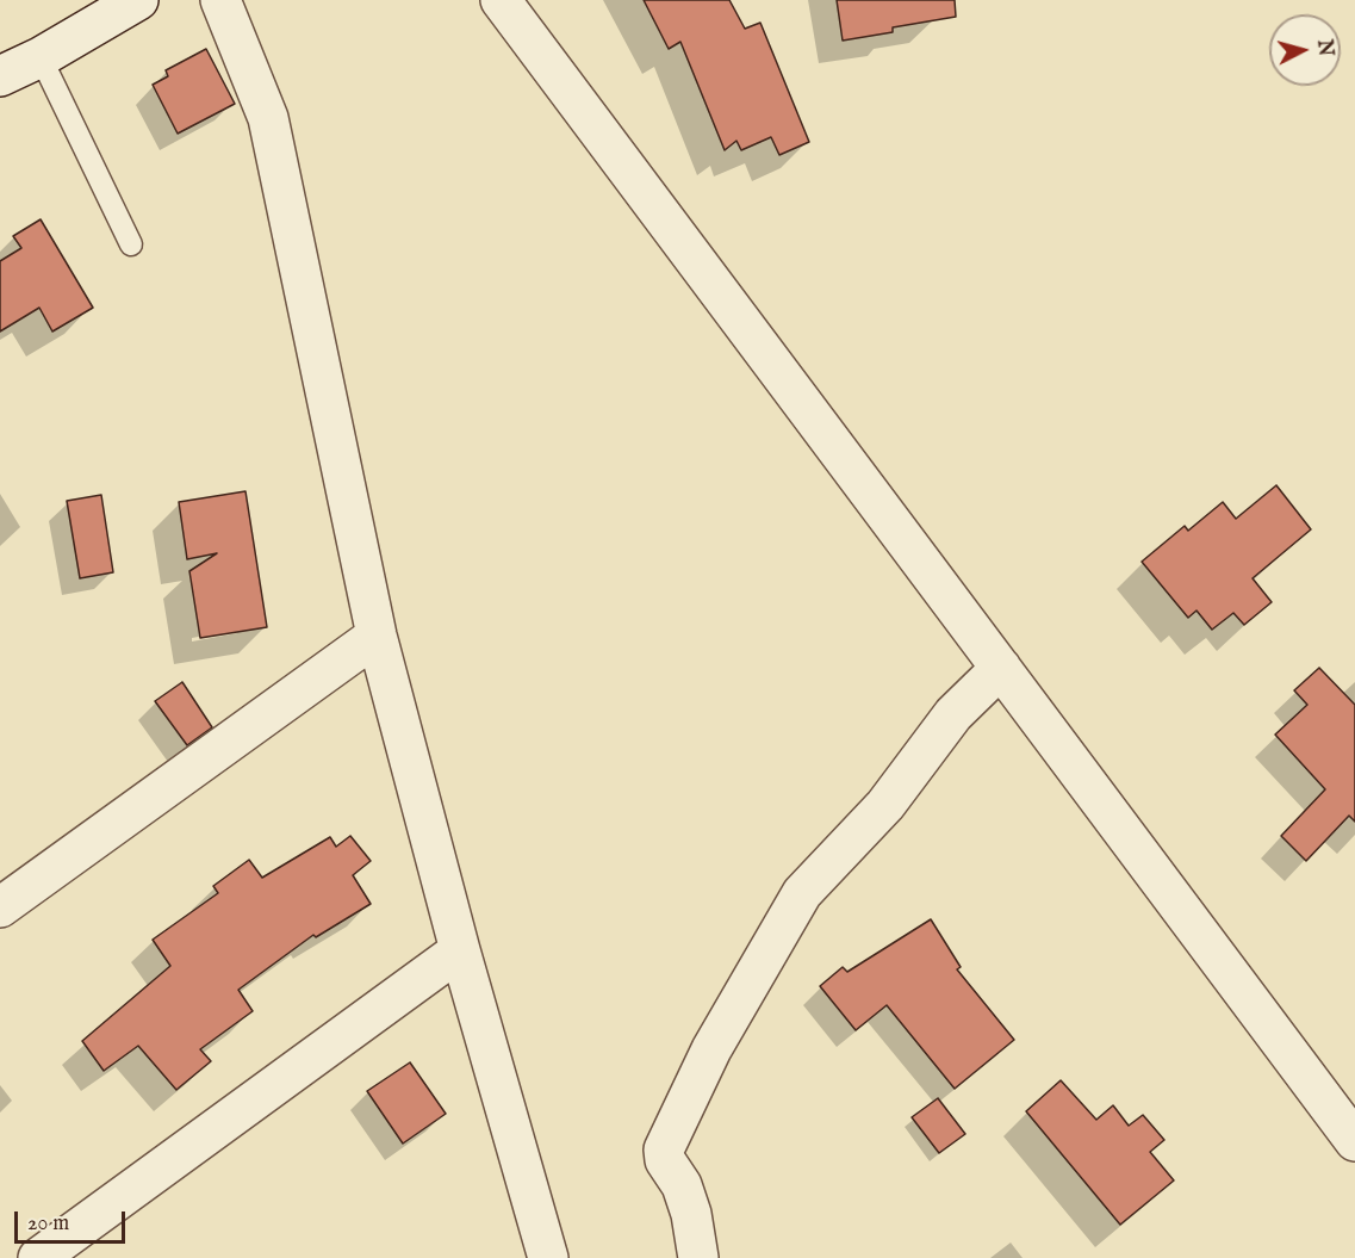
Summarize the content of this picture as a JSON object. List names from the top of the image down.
{
  "scale_bar": "20 m",
  "north": "right"
}
